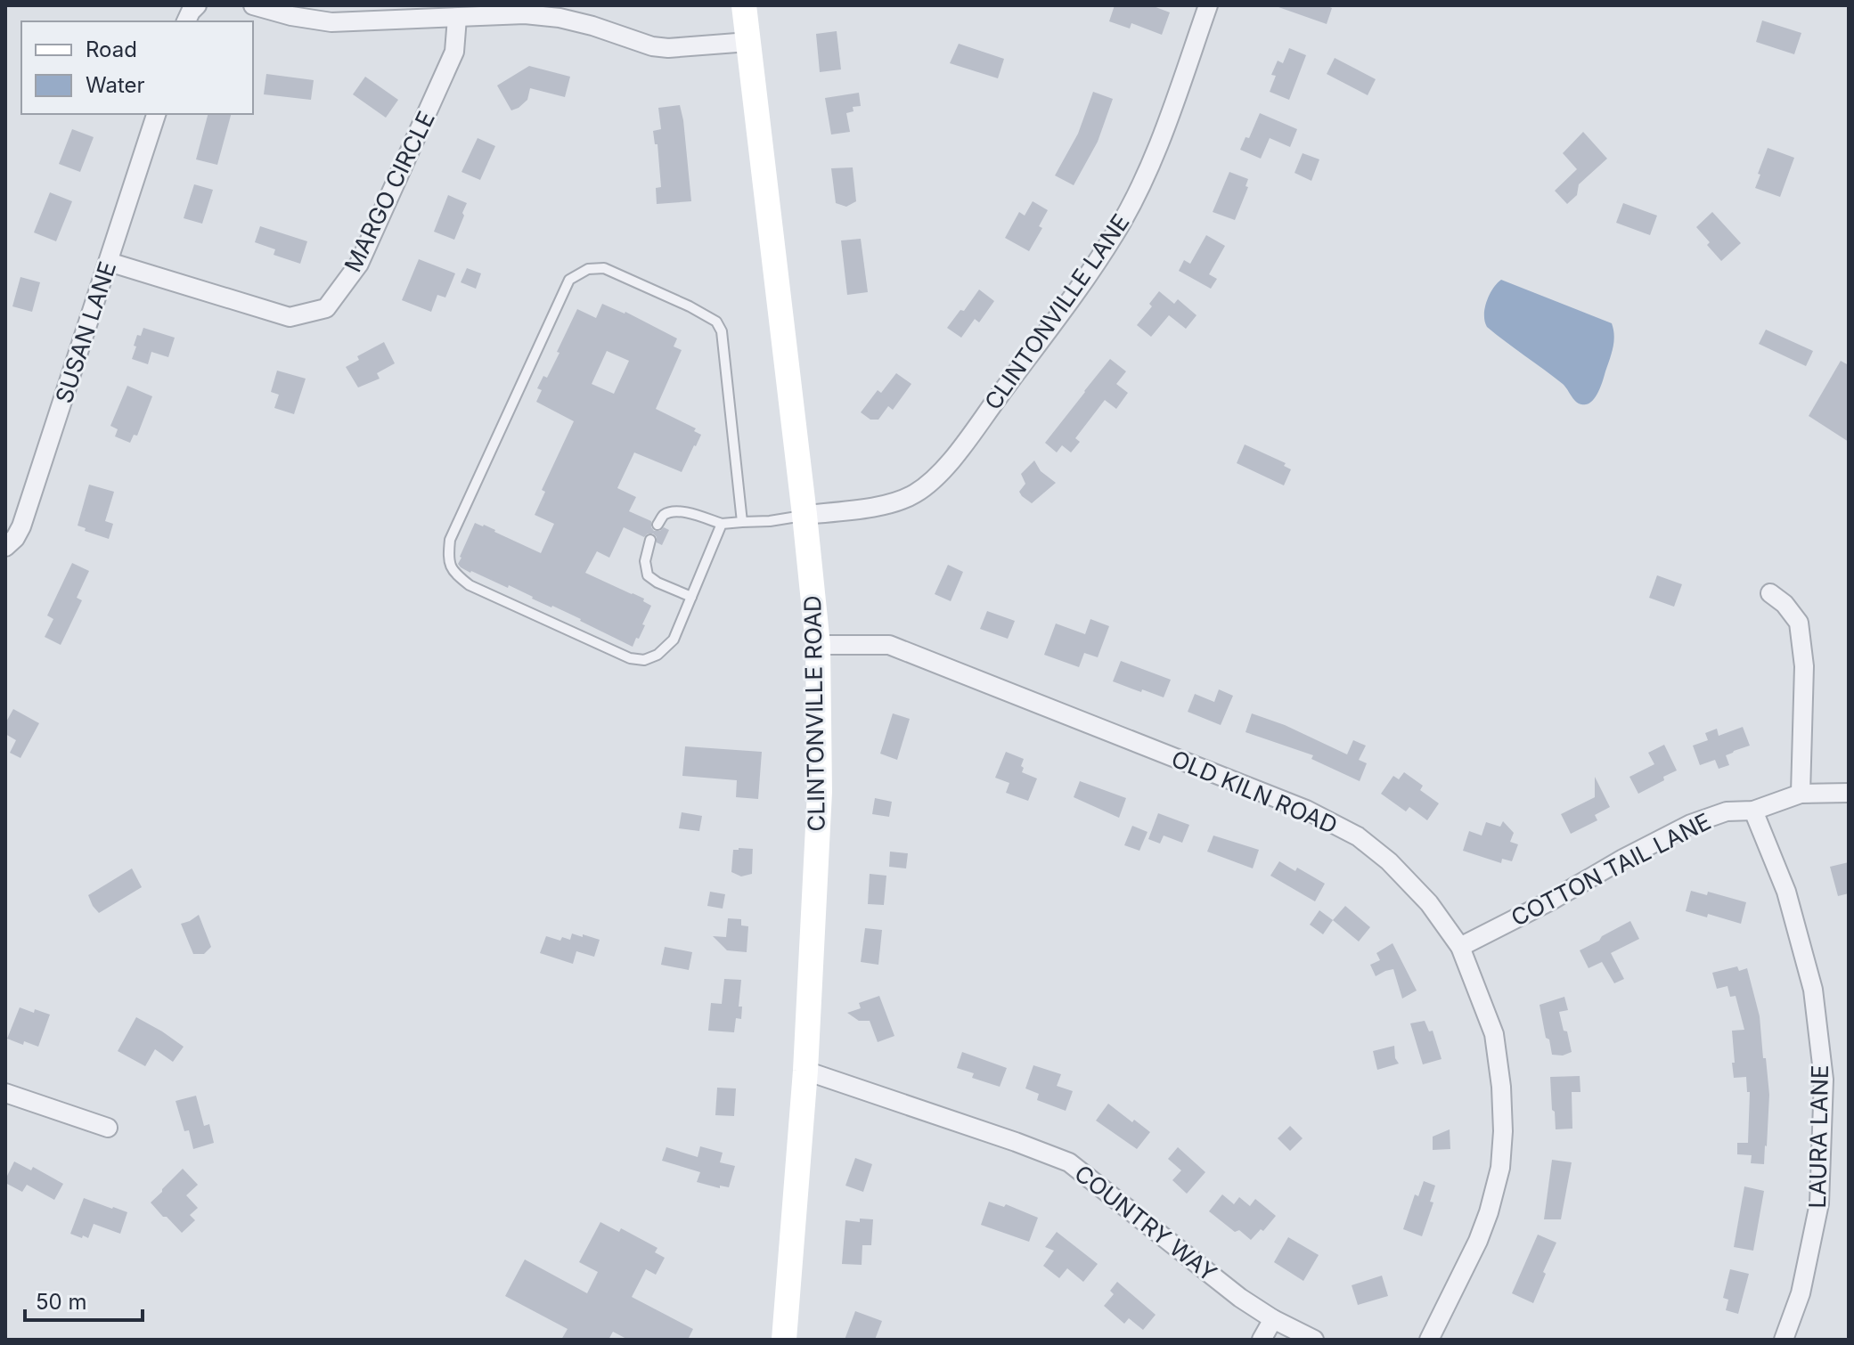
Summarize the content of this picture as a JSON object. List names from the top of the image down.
{
  "streets": {
    "main road": ["CLINTONVILLE ROAD"],
    "street": [
      "MARGO CIRCLE",
      "CLINTONVILLE LANE",
      "SUSAN LANE",
      "OLD KILN ROAD",
      "COTTON TAIL LANE",
      "LAURA LANE",
      "COUNTRY WAY"
    ]
  },
  "crossings": [
    ["MARGO CIRCLE", "SUSAN LANE"],
    ["CLINTONVILLE LANE", "CLINTONVILLE ROAD"],
    ["CLINTONVILLE ROAD", "OLD KILN ROAD"],
    ["CLINTONVILLE ROAD", "COUNTRY WAY"],
    ["OLD KILN ROAD", "COTTON TAIL LANE"],
    ["COTTON TAIL LANE", "LAURA LANE"]
  ],
  "legend": ["Road", "Water"],
  "scale_bar": "50 m"
}
